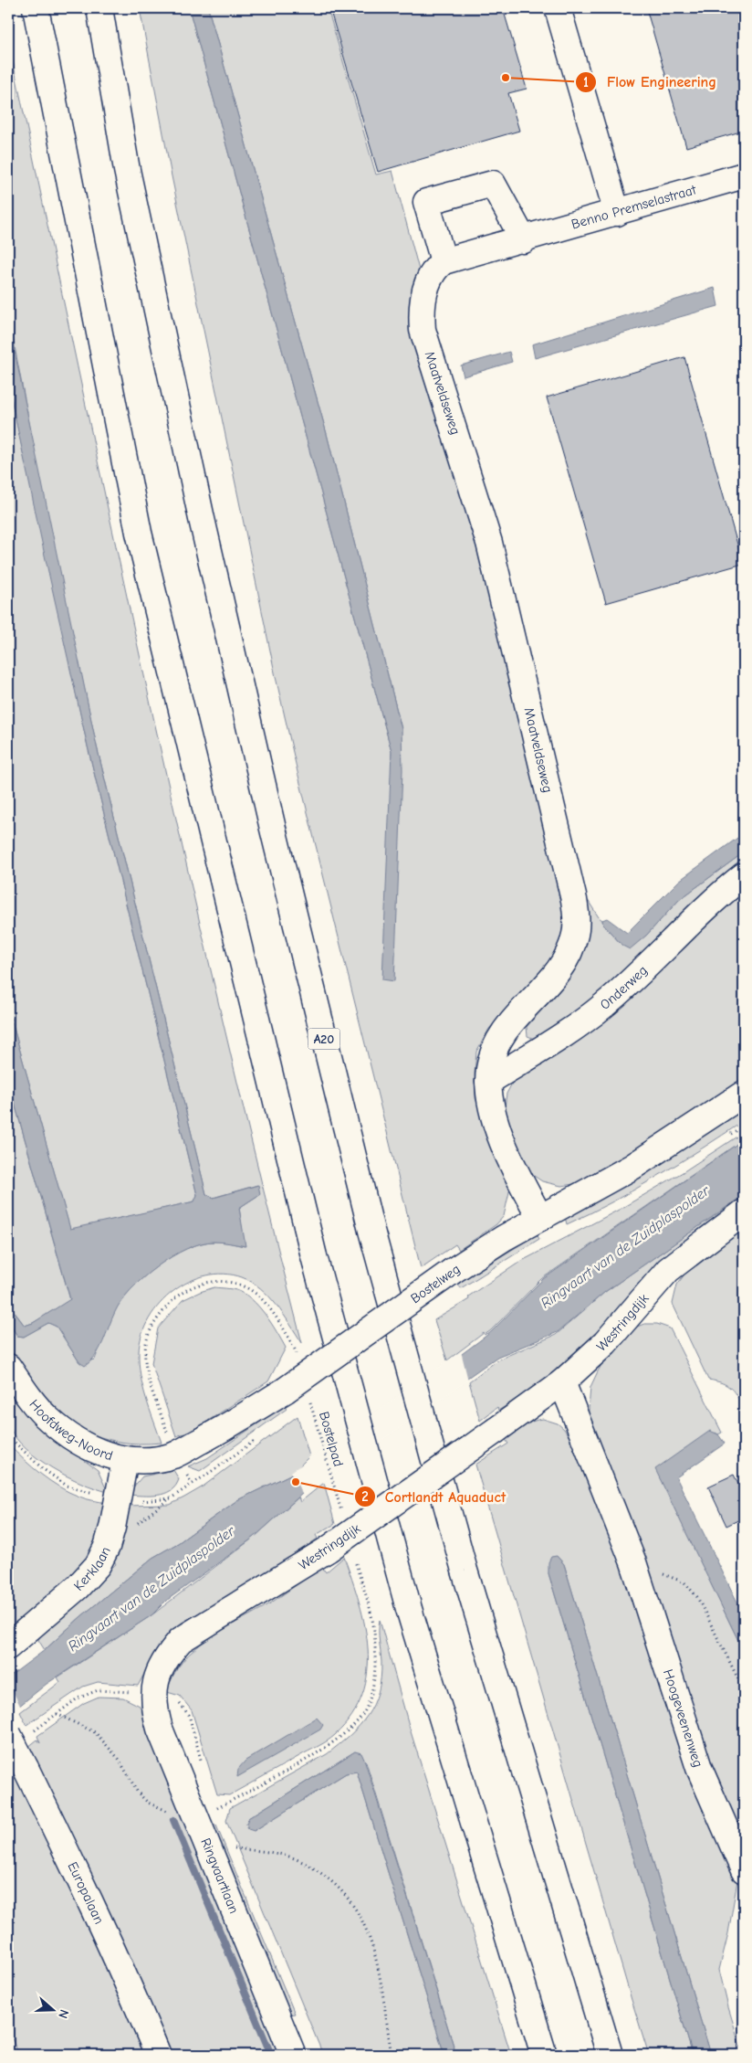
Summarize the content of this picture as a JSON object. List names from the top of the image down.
{
  "streets": {
    "main road": [
      "Benno Premselastraat",
      "Maatveldseweg",
      "Onderweg",
      "A20",
      "Bostelweg",
      "Westringdijk",
      "Hoofdweg-Noord",
      "Kerklaan",
      "Hoogeveenenweg",
      "Ringvaartlaan",
      "Europalaan"
    ],
    "path": ["Bostelpad"]
  },
  "crossings": [
    ["Benno Premselastraat", "Maatveldseweg"],
    ["Maatveldseweg", "Onderweg"],
    ["Maatveldseweg", "Bostelweg"],
    ["Bostelweg", "Hoofdweg-Noord"],
    ["Bostelweg", "Bostelpad"],
    ["Bostelweg", "Kerklaan"],
    ["Westringdijk", "Hoogeveenenweg"],
    ["Westringdijk", "Ringvaartlaan"],
    ["Hoofdweg-Noord", "Kerklaan"]
  ],
  "water": ["Ringvaart van de Zuidplaspolder"],
  "places": ["Flow Engineering", "Cortlandt Aquaduct"],
  "north": "right"
}
